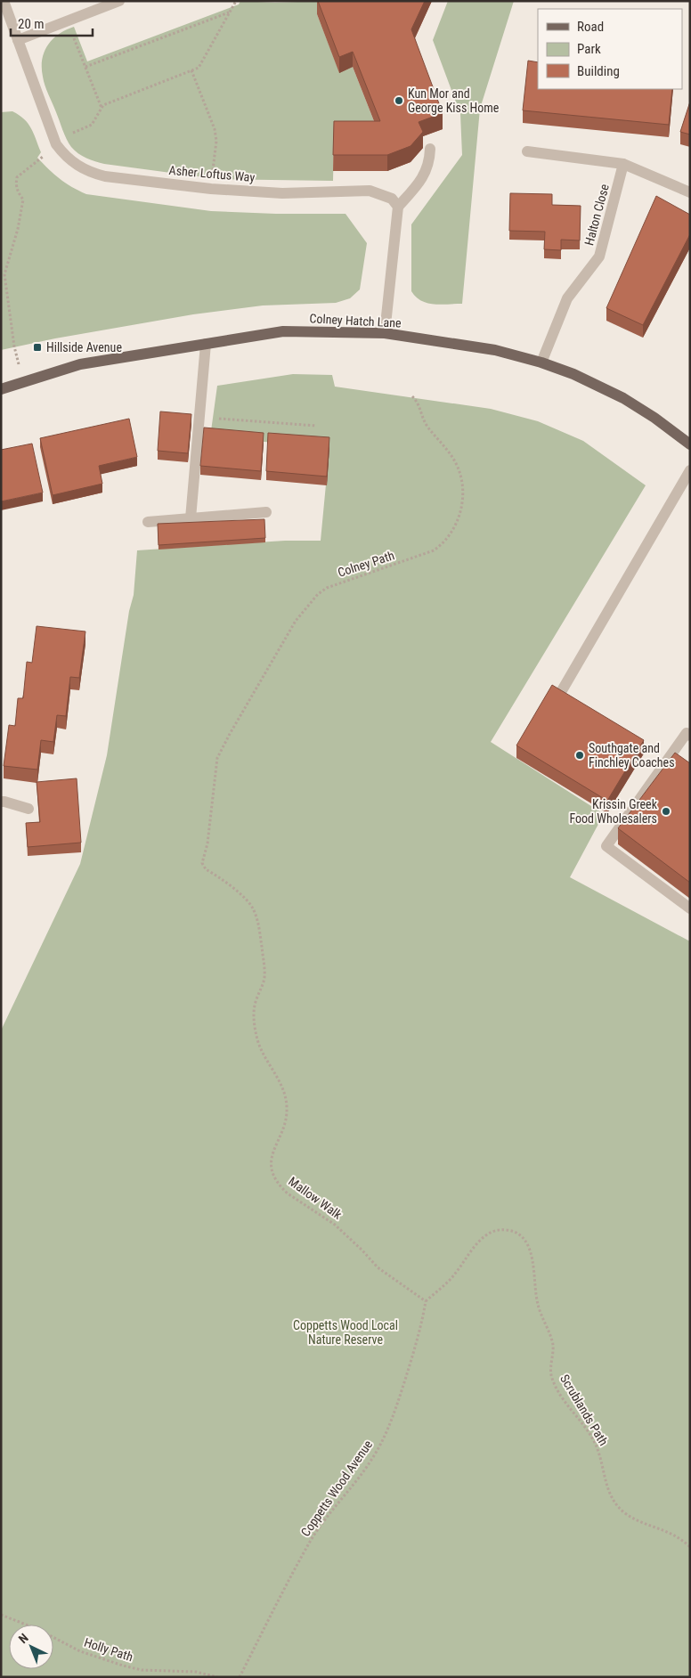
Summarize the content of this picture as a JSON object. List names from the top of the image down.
{
  "streets": {
    "main road": ["Colney Hatch Lane"],
    "street": ["Asher Loftus Way", "Halton Close"],
    "path": [
      "Colney Path",
      "Mallow Walk",
      "Scrublands Path",
      "Coppetts Wood Avenue",
      "Holly Path"
    ]
  },
  "crossings": [
    ["Halton Close", "Colney Hatch Lane"],
    ["Colney Path", "Mallow Walk"],
    ["Mallow Walk", "Scrublands Path"],
    ["Mallow Walk", "Coppetts Wood Avenue"],
    ["Scrublands Path", "Coppetts Wood Avenue"]
  ],
  "parks": ["Coppetts Wood Local Nature Reserve"],
  "places": {
    "other": ["Kun Mor and George Kiss Home", "Southgate and Finchley Coaches", "Krissin Greek Food Wholesalers"],
    "transit": ["Hillside Avenue"]
  },
  "legend": ["Road", "Park", "Building"],
  "scale_bar": "20 m",
  "north": "top left"
}
